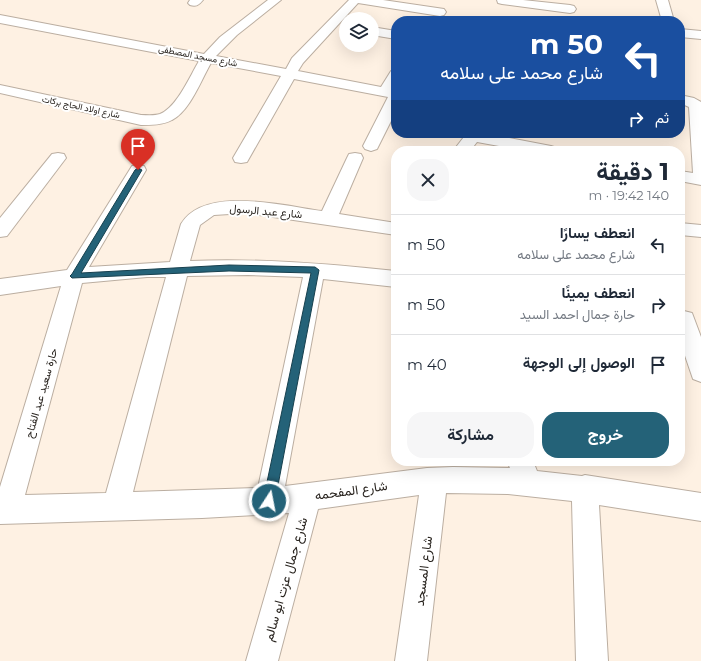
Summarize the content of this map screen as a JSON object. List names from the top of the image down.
{
  "streets": {
    "street": [
      "شارع مسجد المصطفى",
      "شارع اولاد الحاج بركات",
      "شارع عبد الرسول",
      "حارة سعيد عبد الفتاح",
      "شارع المفحمه",
      "شارع المسجد",
      "شارع جمال عزت ابو سالم"
    ]
  },
  "crossings": [
    ["شارع مسجد المصطفى", "شارع اولاد الحاج بركات"],
    ["شارع عبد الرسول", "شارع المفحمه"],
    ["حارة سعيد عبد الفتاح", "شارع المفحمه"],
    ["شارع المفحمه", "شارع المسجد"],
    ["شارع المفحمه", "شارع جمال عزت ابو سالم"]
  ],
  "page": {
    "turn": ["50 m", "شارع محمد على سلامه"],
    "then": "ثم",
    "heading": ["1 دقيقة", "140 m · 19:42"],
    "list": [
      {
        "name": "انعطف يسارًا",
        "note": "شارع محمد على سلامه",
        "value": "50 m"
      },
      {
        "name": "انعطف يمينًا",
        "note": "حارة جمال احمد السيد",
        "value": "50 m"
      },
      {
        "name": "الوصول إلى الوجهة",
        "value": "40 m"
      }
    ],
    "buttons": ["خروج", "مشاركة"]
  }
}
